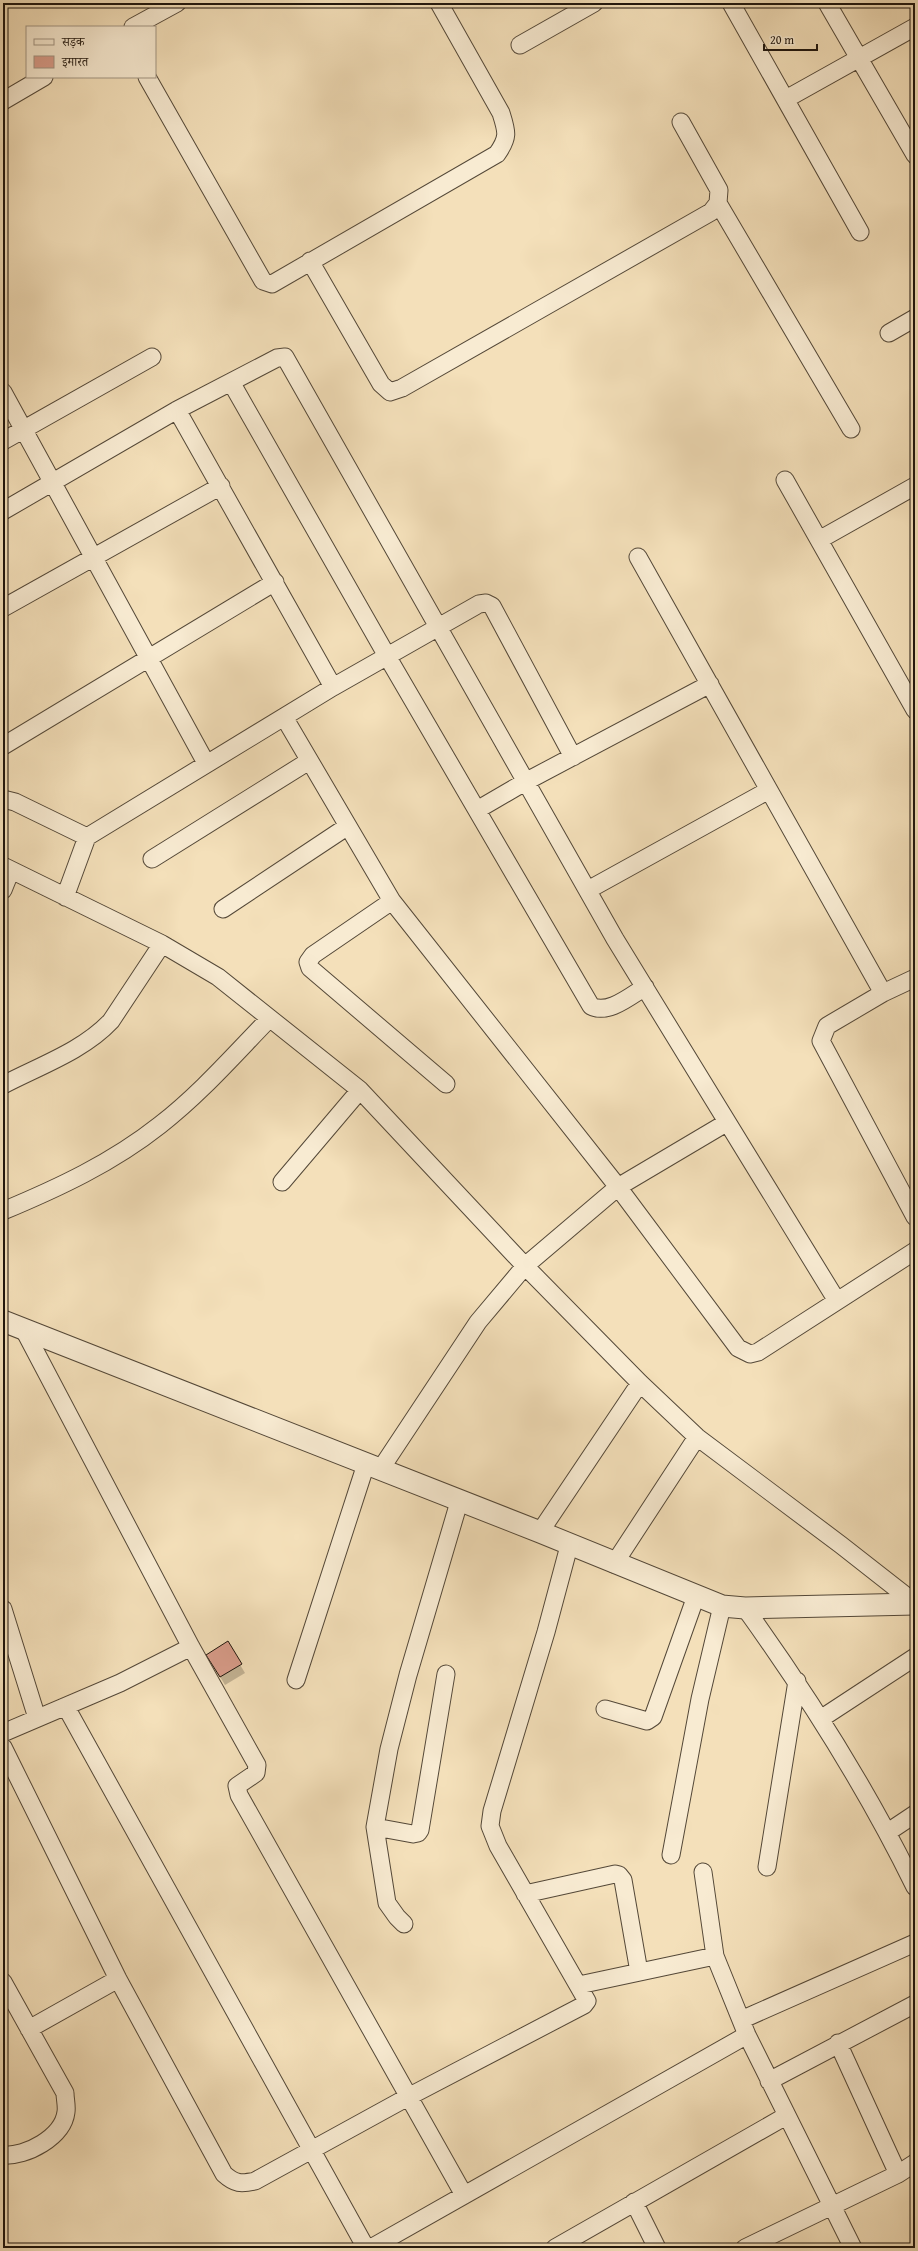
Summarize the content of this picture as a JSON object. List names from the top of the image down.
{
  "legend": ["सड़क", "इमारत"],
  "scale_bar": "20 m"
}
